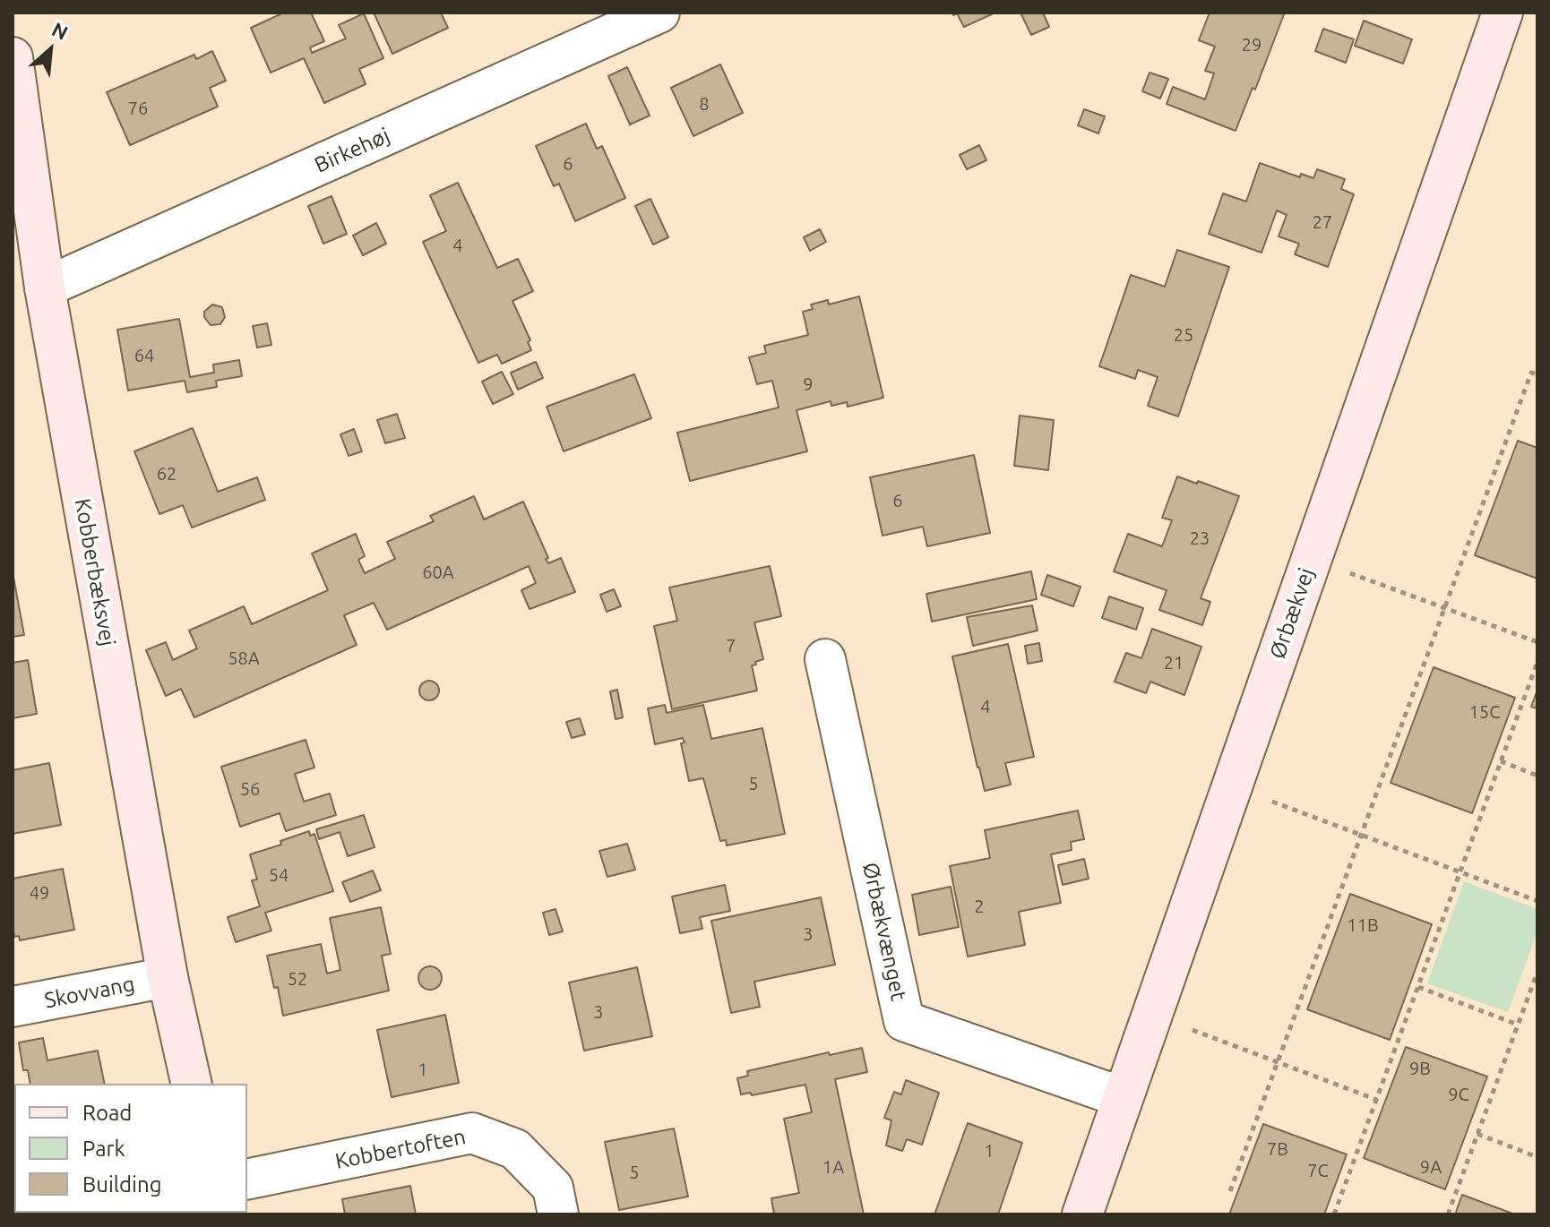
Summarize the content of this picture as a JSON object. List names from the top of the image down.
{
  "streets": {
    "street": [
      "Birkehøj",
      "Kobberbæksvej",
      "Ørbækvej",
      "Ørbækvænget",
      "Skovvang",
      "Kobbertoften"
    ]
  },
  "crossings": [
    ["Birkehøj", "Kobberbæksvej"],
    ["Kobberbæksvej", "Skovvang"],
    ["Ørbækvej", "Ørbækvænget"]
  ],
  "house_numbers": [
    "29",
    "8",
    "76",
    "6",
    "27",
    "4",
    "25",
    "64",
    "9",
    "62",
    "6",
    "23",
    "60A",
    "7",
    "58A",
    "21",
    "4",
    "15C",
    "5",
    "56",
    "54",
    "49",
    "2",
    "11B",
    "3",
    "52",
    "3",
    "9B",
    "1",
    "9C",
    "7B",
    "1",
    "1A",
    "9A",
    "7C",
    "5"
  ],
  "legend": ["Road", "Park", "Building"],
  "north": "top right"
}
